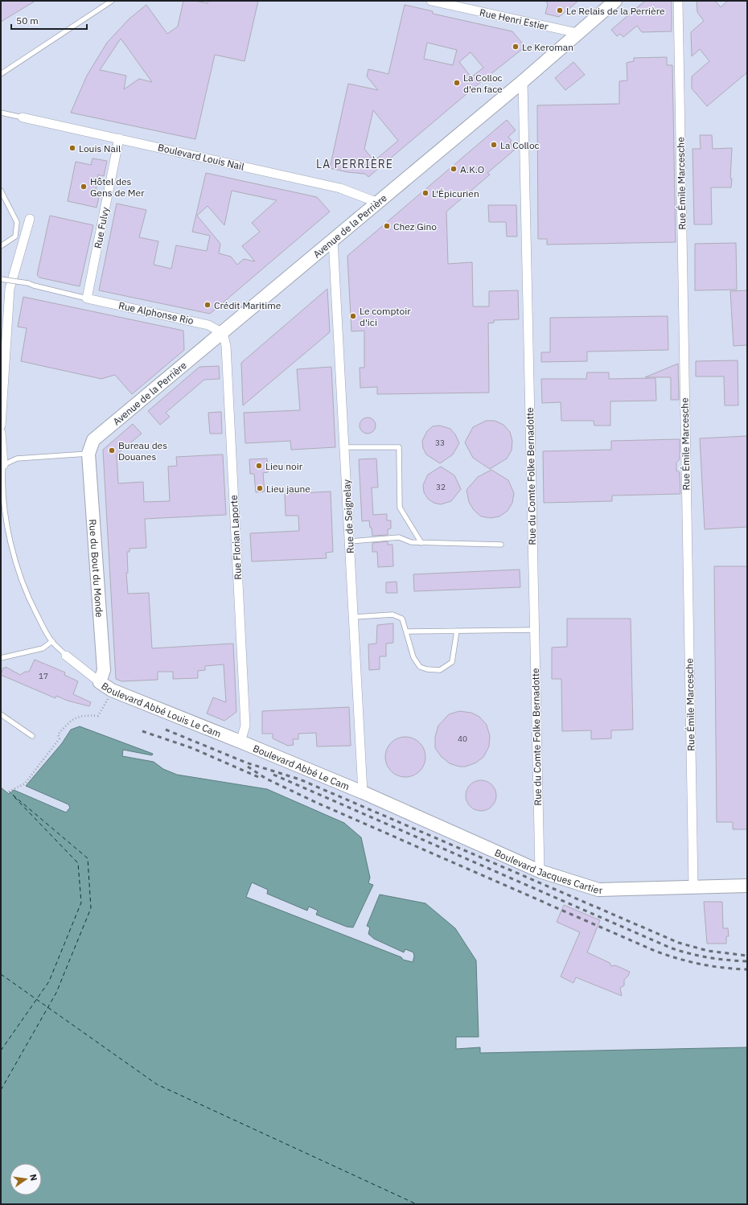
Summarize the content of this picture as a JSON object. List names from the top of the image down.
{
  "streets": {
    "street": [
      "Rue Henri Estier",
      "Boulevard Louis Nail",
      "Rue Émile Marcesche",
      "Avenue de la Perrière",
      "Rue Fulvy",
      "Rue Alphonse Rio",
      "Rue du Comte Folke Bernadotte",
      "Rue de Seignelay",
      "Rue Florian Laporte",
      "Rue du Bout du Monde",
      "Boulevard Abbé Louis Le Cam",
      "Boulevard Abbé Le Cam",
      "Boulevard Jacques Cartier"
    ]
  },
  "crossings": [
    ["Rue Henri Estier", "Avenue de la Perrière"],
    ["Boulevard Louis Nail", "Avenue de la Perrière"],
    ["Boulevard Louis Nail", "Rue Fulvy"],
    ["Rue Émile Marcesche", "Boulevard Jacques Cartier"],
    ["Avenue de la Perrière", "Rue Alphonse Rio"],
    ["Avenue de la Perrière", "Rue du Comte Folke Bernadotte"],
    ["Avenue de la Perrière", "Rue de Seignelay"],
    ["Avenue de la Perrière", "Rue Florian Laporte"],
    ["Avenue de la Perrière", "Rue du Bout du Monde"],
    ["Rue Fulvy", "Rue Alphonse Rio"],
    ["Rue Alphonse Rio", "Rue Florian Laporte"],
    ["Rue du Comte Folke Bernadotte", "Boulevard Jacques Cartier"],
    ["Rue de Seignelay", "Boulevard Abbé Le Cam"],
    ["Rue de Seignelay", "Boulevard Jacques Cartier"],
    ["Rue Florian Laporte", "Boulevard Abbé Louis Le Cam"],
    ["Rue Florian Laporte", "Boulevard Abbé Le Cam"],
    ["Rue du Bout du Monde", "Boulevard Abbé Louis Le Cam"],
    ["Boulevard Abbé Louis Le Cam", "Boulevard Abbé Le Cam"],
    ["Boulevard Abbé Le Cam", "Boulevard Jacques Cartier"]
  ],
  "districts": ["LA PERRIÈRE"],
  "places": [
    "Le Relais de la Perrière",
    "Le Keroman",
    "La Colloc d'en face",
    "La Colloc",
    "Louis Nail",
    "A.K.O",
    "Hôtel des Gens de Mer",
    "L'Épicurien",
    "Chez Gino",
    "Crédit Maritime",
    "Le comptoir d'ici",
    "Bureau des Douanes",
    "Lieu noir",
    "Lieu jaune"
  ],
  "house_numbers": [
    "33",
    "32",
    "17",
    "40"
  ],
  "scale_bar": "50 m",
  "north": "right"
}
